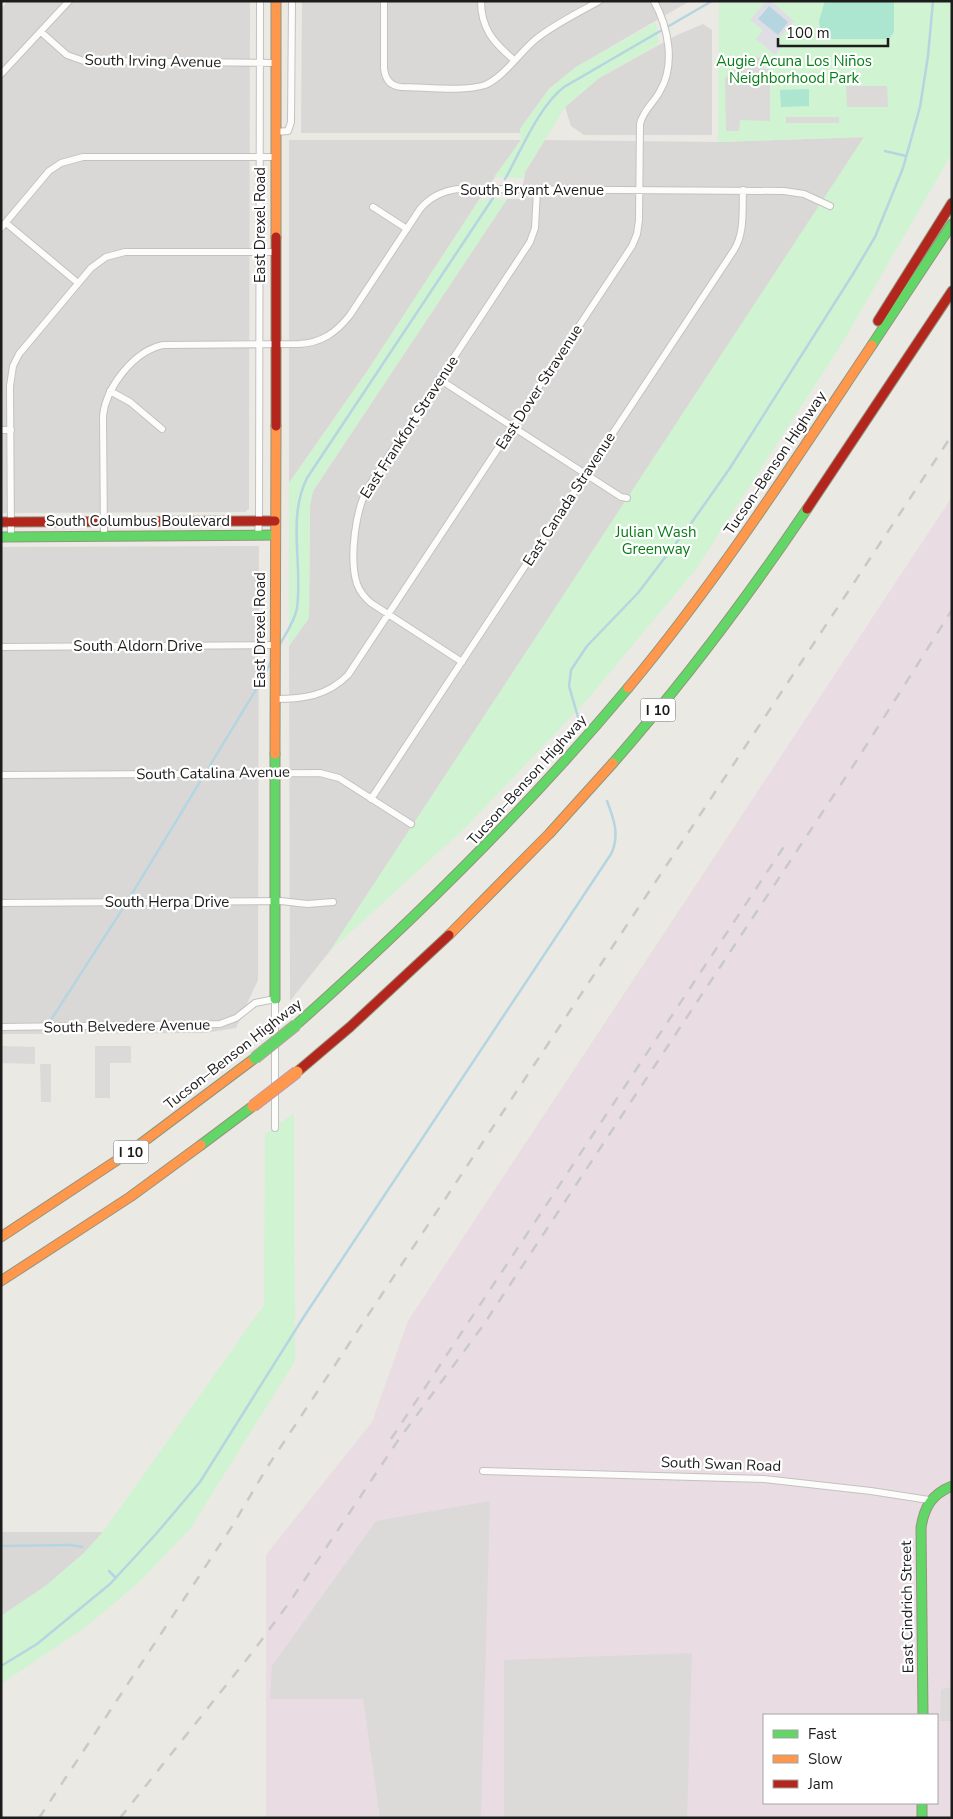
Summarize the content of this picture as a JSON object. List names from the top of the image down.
{
  "streets": {
    "main road": [
      "East Drexel Road",
      "Tucson–Benson Highway",
      "South Columbus Boulevard",
      "I 10",
      "East Cindrich Street"
    ],
    "street": [
      "South Irving Avenue",
      "South Bryant Avenue",
      "East Dover Stravenue",
      "East Frankfort Stravenue",
      "East Canada Stravenue",
      "South Aldorn Drive",
      "South Catalina Avenue",
      "South Herpa Drive",
      "South Belvedere Avenue",
      "South Swan Road"
    ]
  },
  "crossings": [
    ["South Irving Avenue", "East Drexel Road"],
    ["South Bryant Avenue", "East Drexel Road"],
    ["South Bryant Avenue", "East Dover Stravenue"],
    ["South Bryant Avenue", "East Frankfort Stravenue"],
    ["South Bryant Avenue", "East Canada Stravenue"],
    ["East Drexel Road", "East Dover Stravenue"],
    ["East Drexel Road", "South Columbus Boulevard"],
    ["East Drexel Road", "South Aldorn Drive"],
    ["East Drexel Road", "South Catalina Avenue"],
    ["East Drexel Road", "South Herpa Drive"],
    ["East Drexel Road", "South Belvedere Avenue"],
    ["East Dover Stravenue", "East Frankfort Stravenue"],
    ["East Frankfort Stravenue", "East Canada Stravenue"],
    ["East Canada Stravenue", "South Catalina Avenue"],
    ["South Swan Road", "East Cindrich Street"]
  ],
  "parks": ["Augie Acuna Los Niños Neighborhood Park", "Julian Wash Greenway"],
  "legend": ["Fast", "Slow", "Jam"],
  "scale_bar": "100 m"
}
